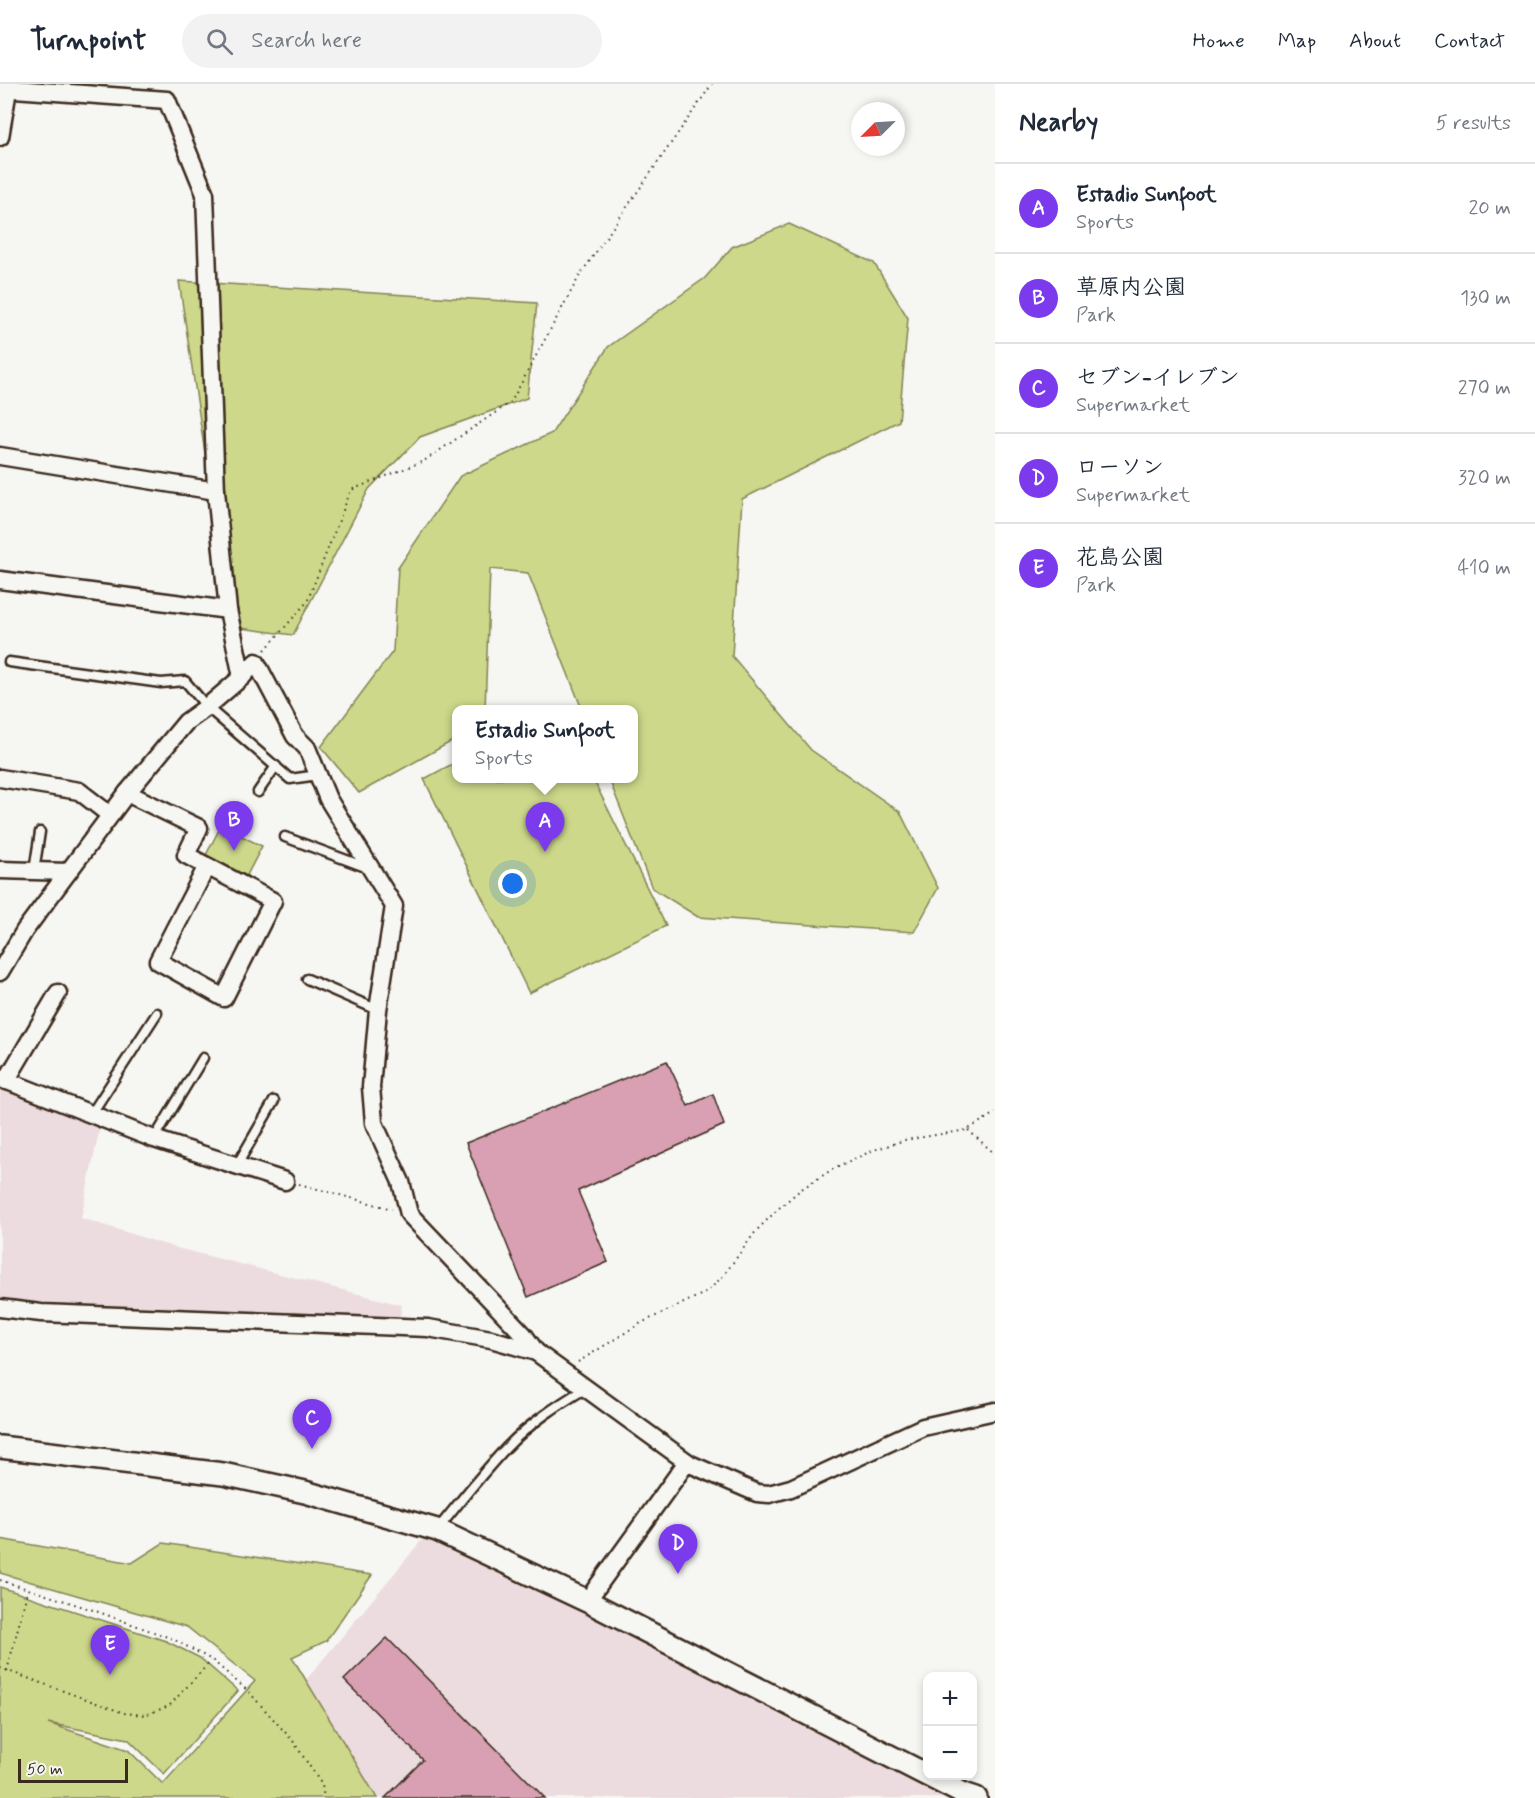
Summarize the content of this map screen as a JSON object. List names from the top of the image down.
{
  "scale_bar": "50 m",
  "north": "bottom left",
  "page": {
    "header": "Turnpoint",
    "search": "Search here",
    "nav": [
      "Home",
      "Map",
      "About",
      "Contact"
    ],
    "heading": ["Nearby", "5 results"],
    "list": [
      {
        "mark": "A",
        "name": "Estadio Sunfoot",
        "note": "Sports",
        "value": "20 m"
      },
      {
        "mark": "B",
        "name": "草原内公園",
        "note": "Park",
        "value": "130 m"
      },
      {
        "mark": "C",
        "name": "セブン-イレブン",
        "note": "Supermarket",
        "value": "270 m"
      },
      {
        "mark": "D",
        "name": "ローソン",
        "note": "Supermarket",
        "value": "320 m"
      },
      {
        "mark": "E",
        "name": "花島公園",
        "note": "Park",
        "value": "410 m"
      }
    ],
    "popup": ["Estadio Sunfoot", "Sports"],
    "pins": [
      "B",
      "A",
      "C",
      "D",
      "E"
    ],
    "map_buttons": ["+", "−"],
    "scale": "50 m"
  }
}
